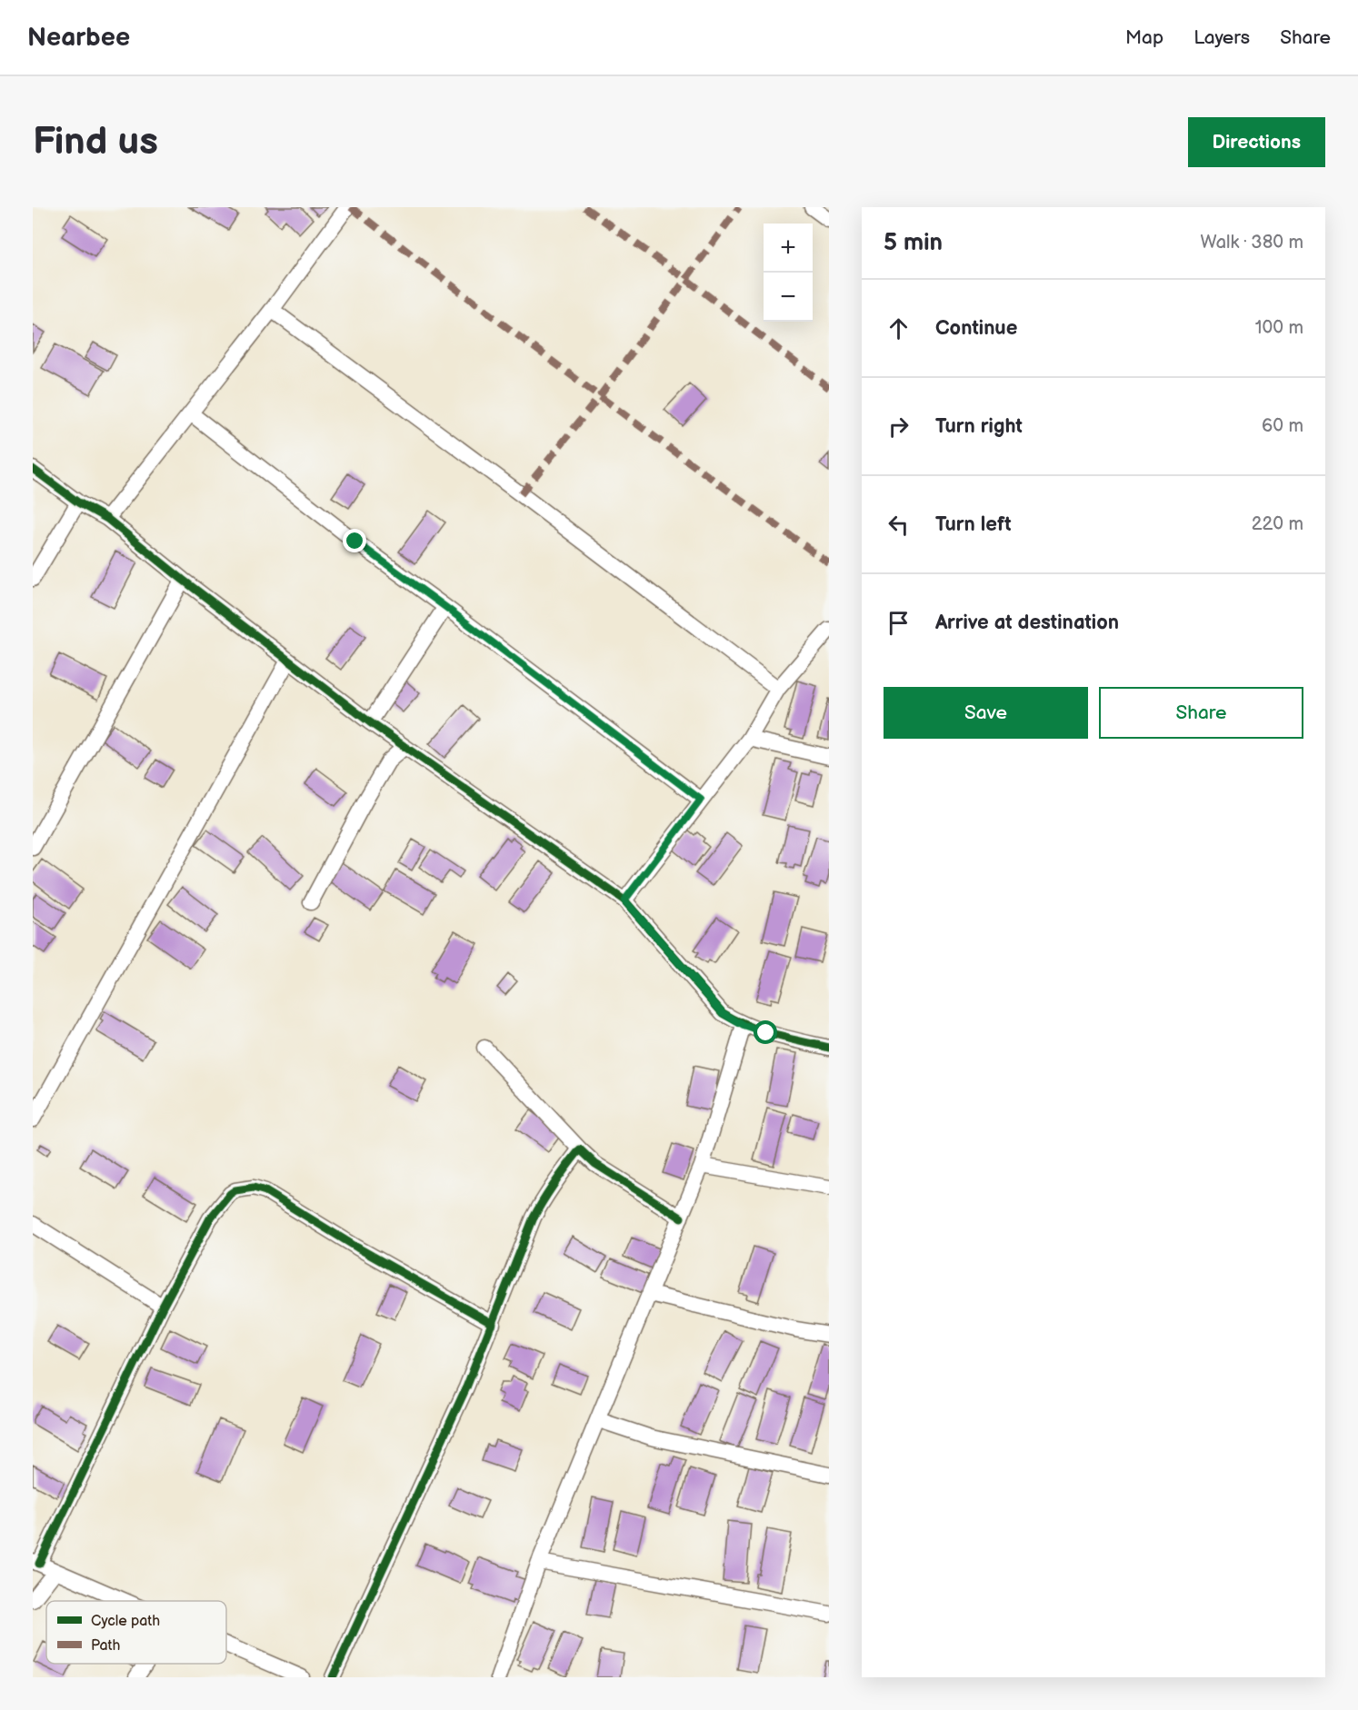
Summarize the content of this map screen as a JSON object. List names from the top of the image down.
{
  "legend": ["Cycle path", "Path"],
  "page": {
    "header": "Nearbee",
    "nav": ["Map", "Layers", "Share"],
    "buttons": [
      "Directions",
      ["Save", "Share"]
    ],
    "title": "Find us",
    "heading": ["5 min", "Walk · 380 m"],
    "map_buttons": ["+", "−"],
    "list": [
      ["Continue", "100 m"],
      ["Turn right", "60 m"],
      ["Turn left", "220 m"],
      "Arrive at destination"
    ]
  }
}
